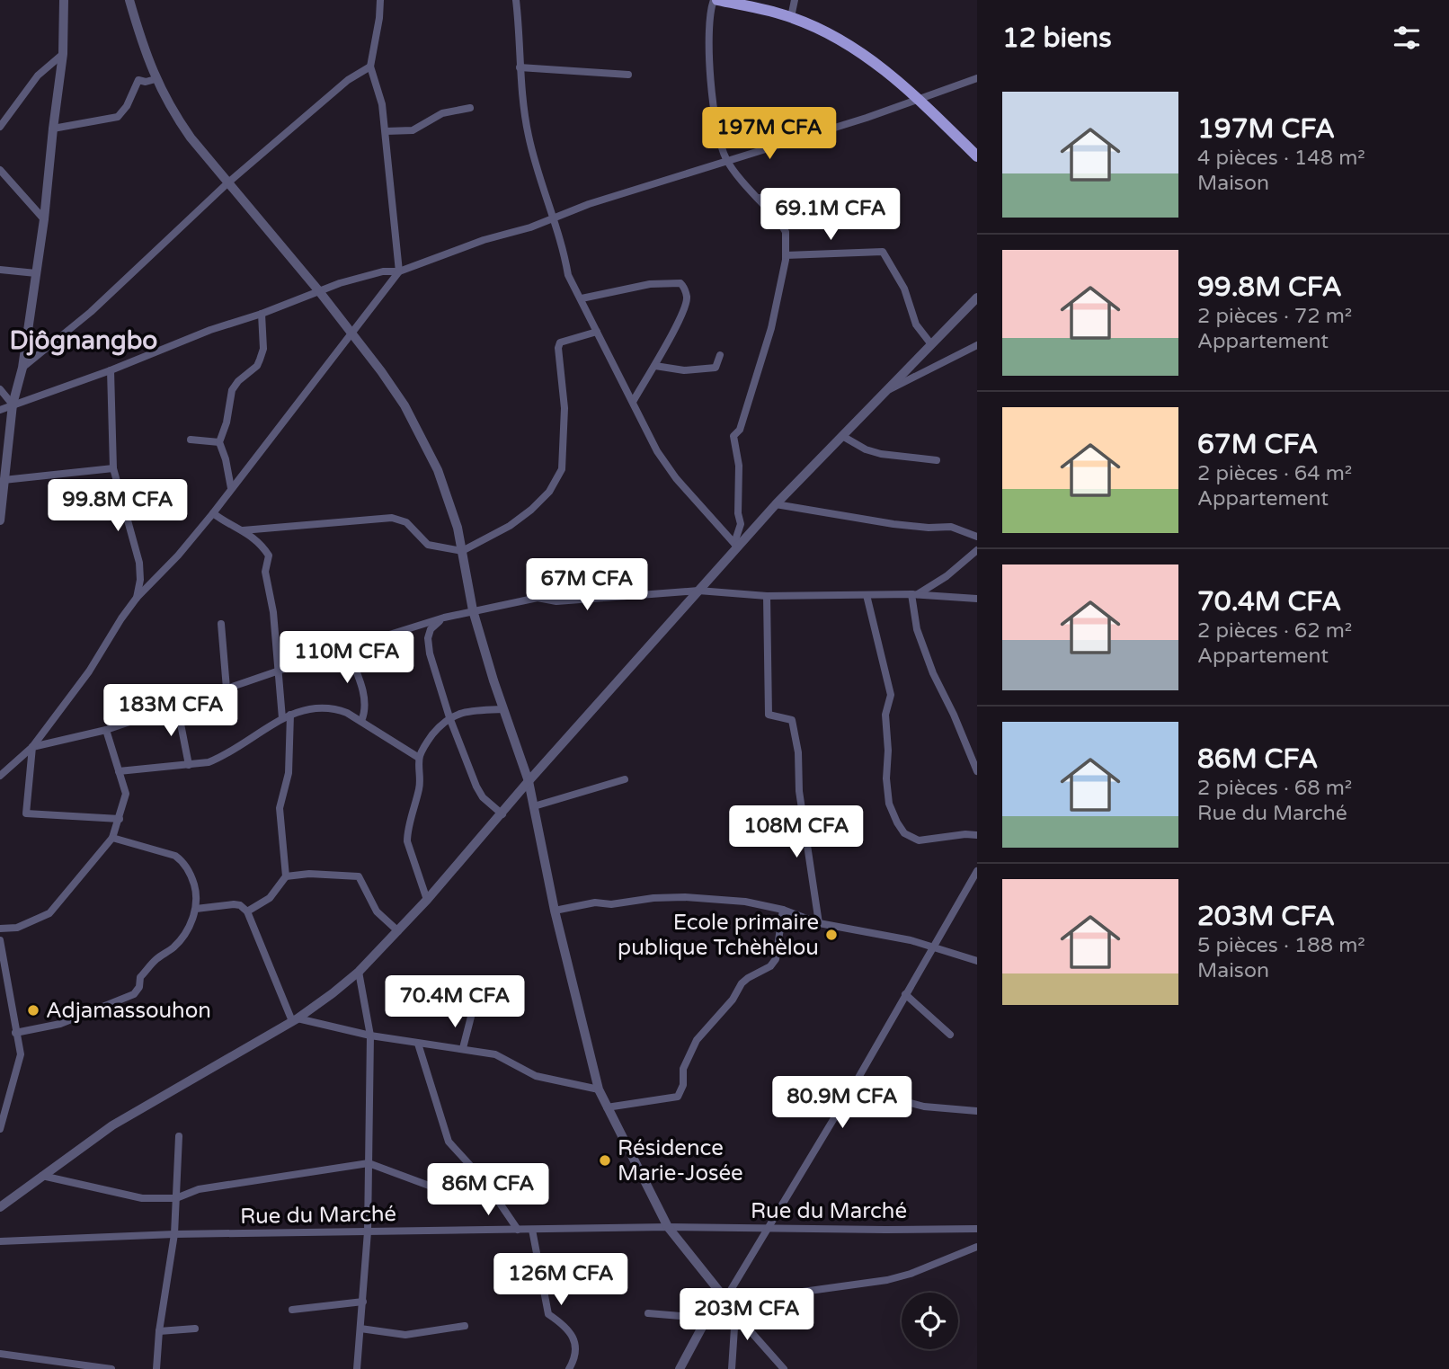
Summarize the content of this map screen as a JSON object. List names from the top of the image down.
{
  "streets": {
    "street": ["Rue du Marché"]
  },
  "districts": ["Djôgnangbo"],
  "places": ["Ecole primaire publique Tchèhèlou", "Adjamassouhon", "Résidence Marie-Josée"],
  "page": {
    "heading": "12 biens",
    "list": [
      {
        "name": "197M CFA",
        "note": "4 pièces · 148 m² · Maison"
      },
      {
        "name": "99.8M CFA",
        "note": "2 pièces · 72 m² · Appartement"
      },
      {
        "name": "67M CFA",
        "note": "2 pièces · 64 m² · Appartement"
      },
      {
        "name": "70.4M CFA",
        "note": "2 pièces · 62 m² · Appartement"
      },
      {
        "name": "86M CFA",
        "note": "2 pièces · 68 m² · Rue du Marché"
      },
      {
        "name": "203M CFA",
        "note": "5 pièces · 188 m² · Maison"
      }
    ],
    "price": [
      "197M CFA",
      "69.1M CFA",
      "99.8M CFA",
      "67M CFA",
      "110M CFA",
      "183M CFA",
      "108M CFA",
      "70.4M CFA",
      "80.9M CFA",
      "86M CFA",
      "126M CFA",
      "203M CFA"
    ]
  }
}
